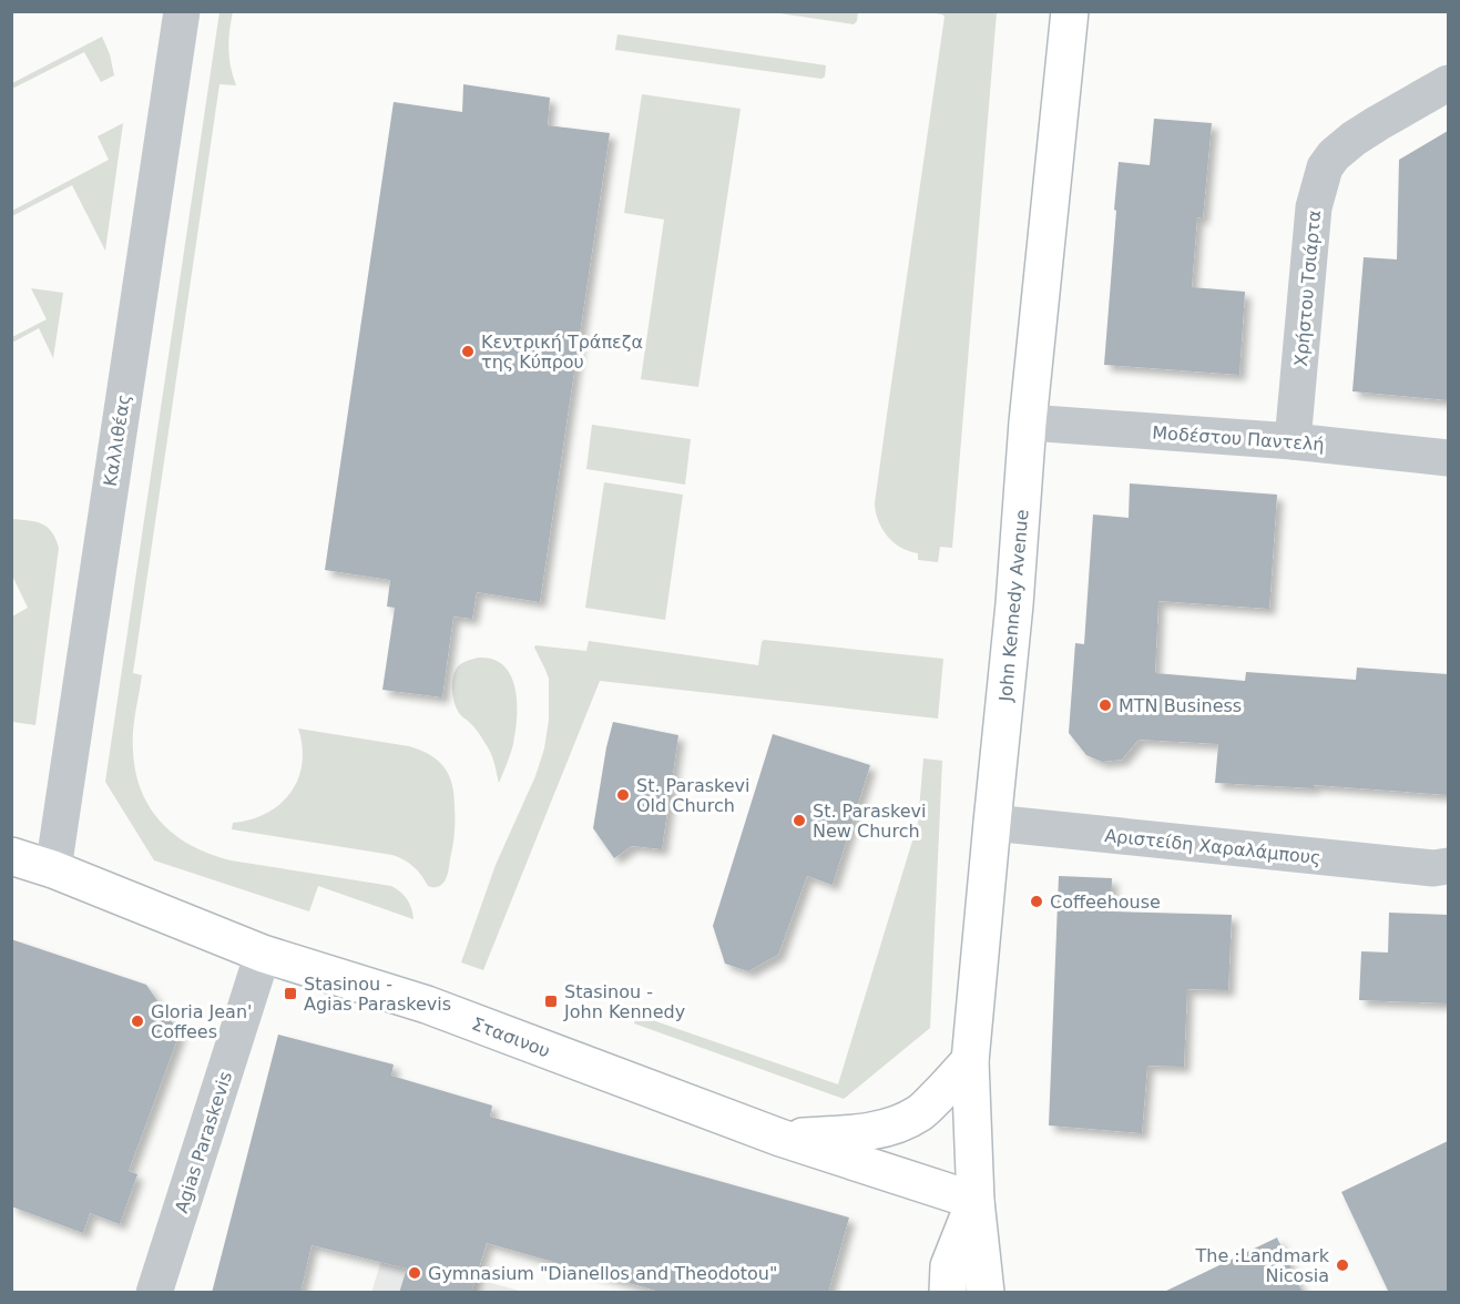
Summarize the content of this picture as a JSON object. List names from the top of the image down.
{
  "streets": {
    "main road": ["John Kennedy Avenue", "Στασινου"],
    "street": [
      "Χρήστου Τσιάρτα",
      "Μοδέστου Παντελή",
      "Καλλιθέας",
      "Αριστείδη Χαραλάμπους",
      "Agias Paraskevis"
    ]
  },
  "crossings": [
    ["Χρήστου Τσιάρτα", "Μοδέστου Παντελή"],
    ["Μοδέστου Παντελή", "John Kennedy Avenue"],
    ["Καλλιθέας", "Στασινου"],
    ["John Kennedy Avenue", "Αριστείδη Χαραλάμπους"],
    ["John Kennedy Avenue", "Στασινου"],
    ["Στασινου", "Agias Paraskevis"]
  ],
  "places": {
    "other": [
      "Κεντρική Τράπεζα της Κύπρου",
      "MTN Business",
      "St. Paraskevi Old Church",
      "St. Paraskevi New Church",
      "Coffeehouse",
      "Gloria Jean' Coffees",
      "The :Landmark Nicosia",
      "Gymnasium \"Dianellos and Theodotou\""
    ],
    "transit": ["Stasinou - Agias Paraskevis", "Stasinou - John Kennedy"]
  }
}
